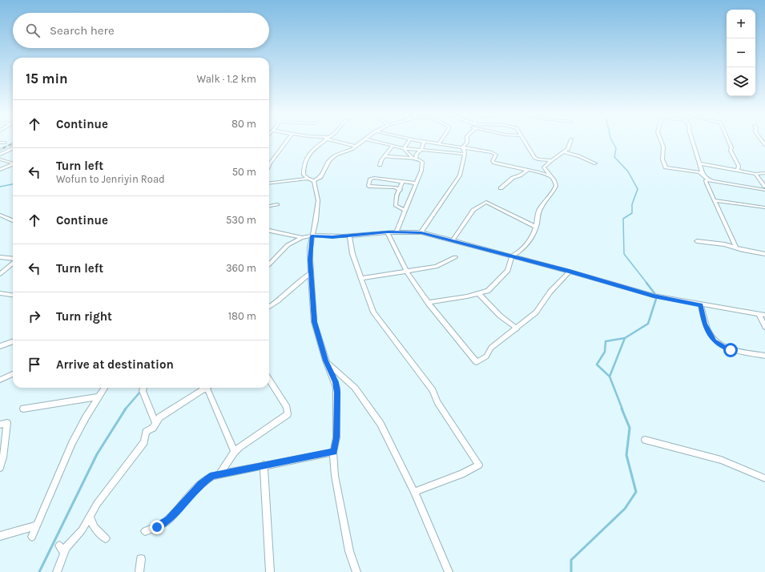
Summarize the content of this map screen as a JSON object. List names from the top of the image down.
{
  "page": {
    "map_buttons": ["+", "−"],
    "search": "Search here",
    "heading": ["15 min", "Walk · 1.2 km"],
    "list": [
      ["Continue", "80 m"],
      ["Turn left", "Wofun to Jenriyin Road", "50 m"],
      ["Continue", "530 m"],
      ["Turn left", "360 m"],
      ["Turn right", "180 m"],
      "Arrive at destination"
    ]
  }
}
